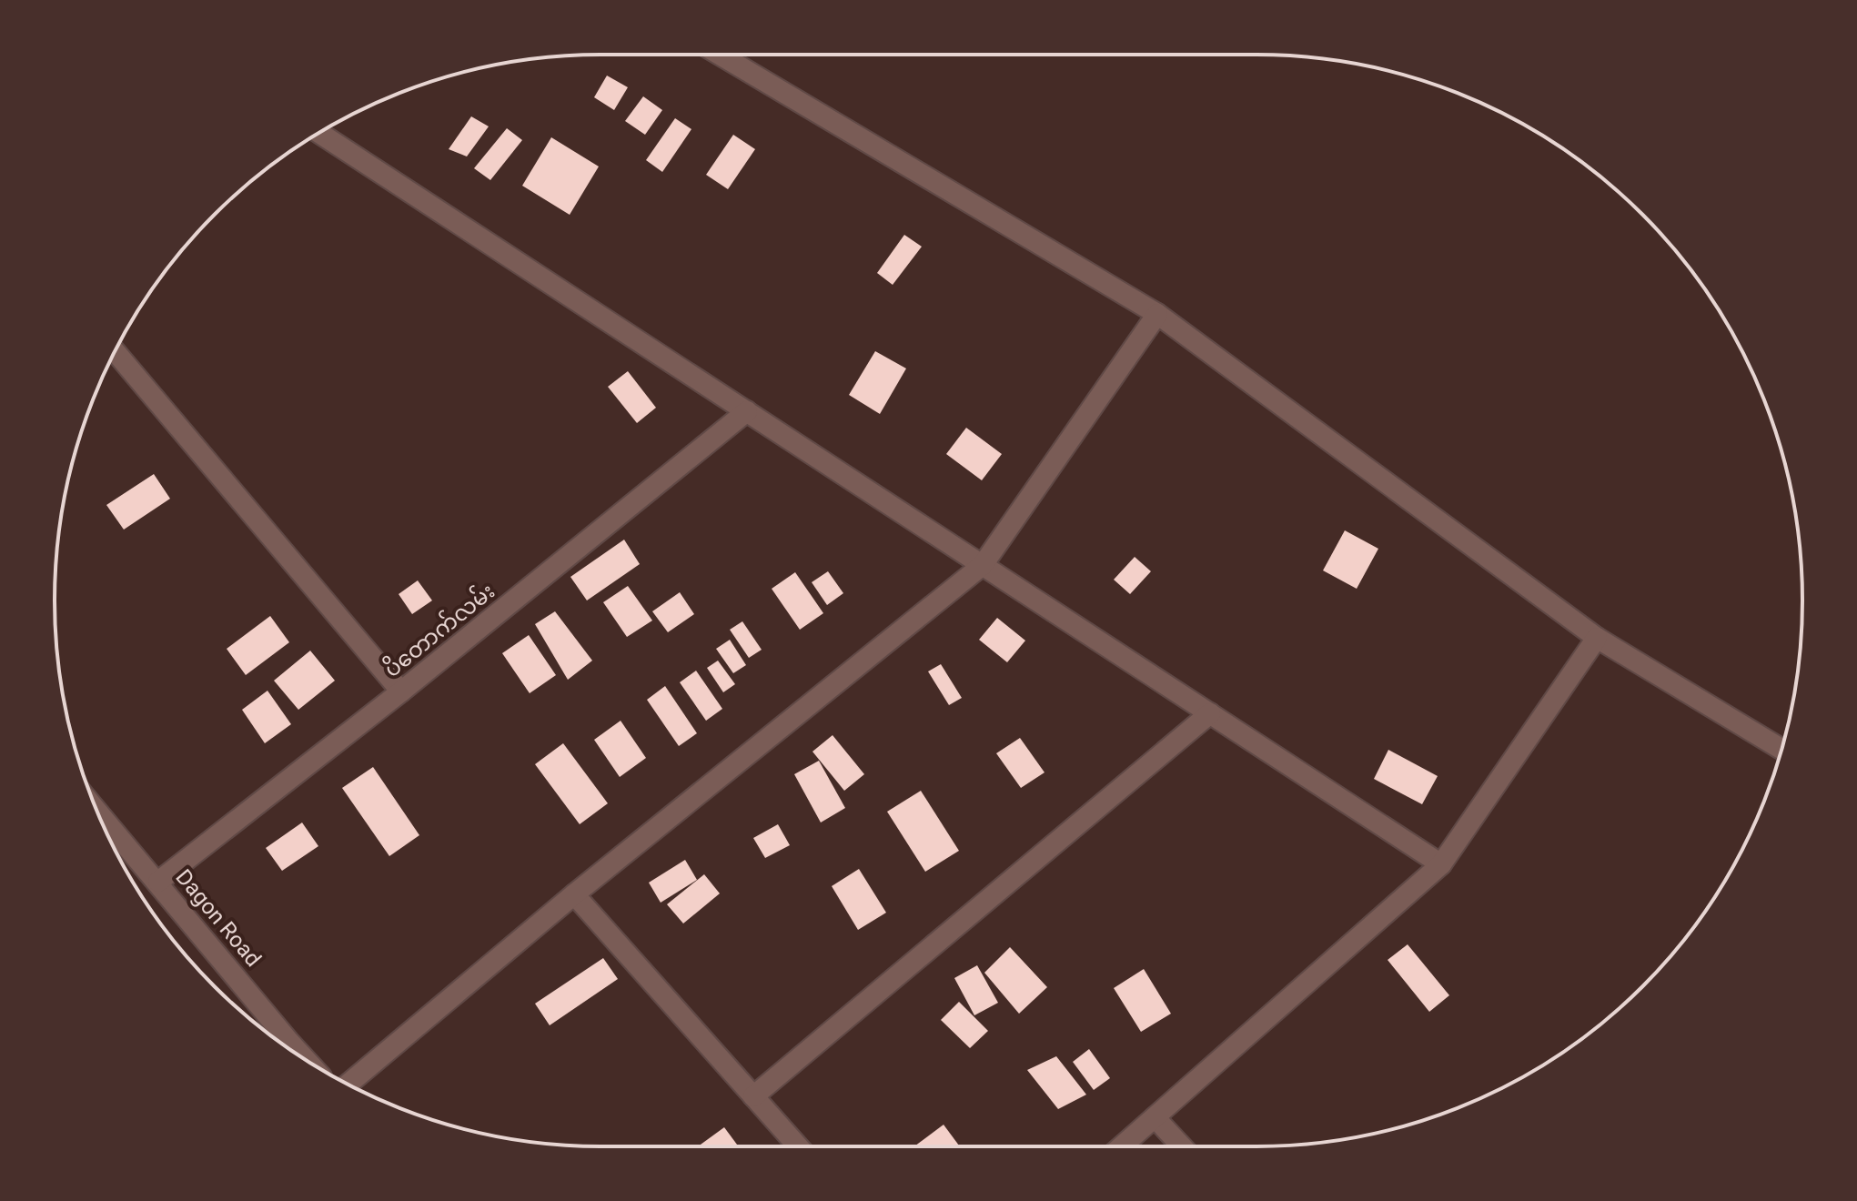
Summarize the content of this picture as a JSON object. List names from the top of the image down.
{
  "streets": {
    "street": ["ပိတောက်လမ်း", "Dagon Road"]
  },
  "crossings": [
    ["ပိတောက်လမ်း", "Dagon Road"]
  ]
}
